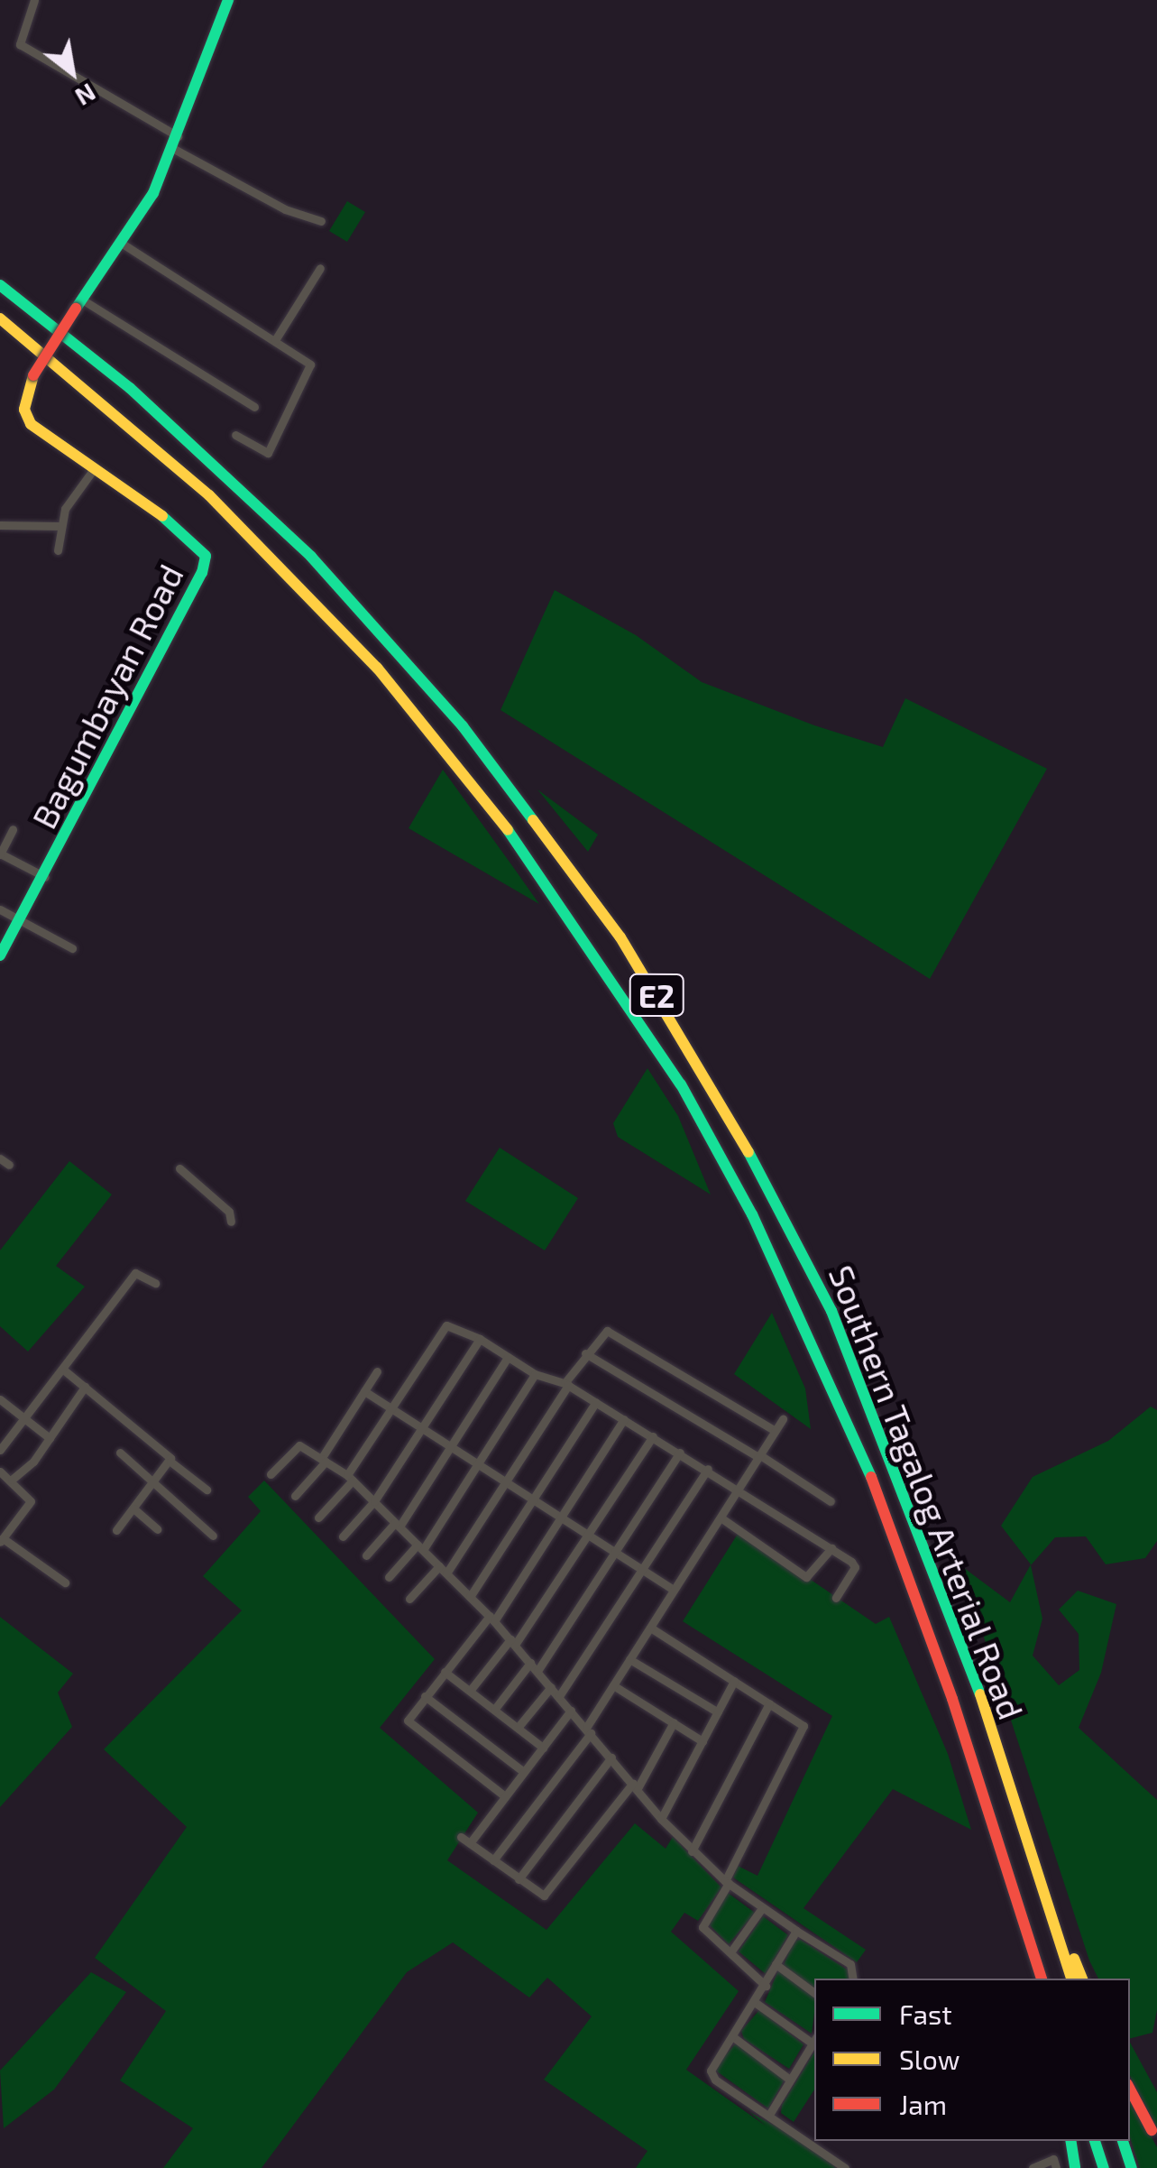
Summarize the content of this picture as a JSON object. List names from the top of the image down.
{
  "streets": {
    "main road": ["Bagumbayan Road", "E2", "Southern Tagalog Arterial Road"]
  },
  "legend": ["Fast", "Slow", "Jam"],
  "north": "bottom right"
}
